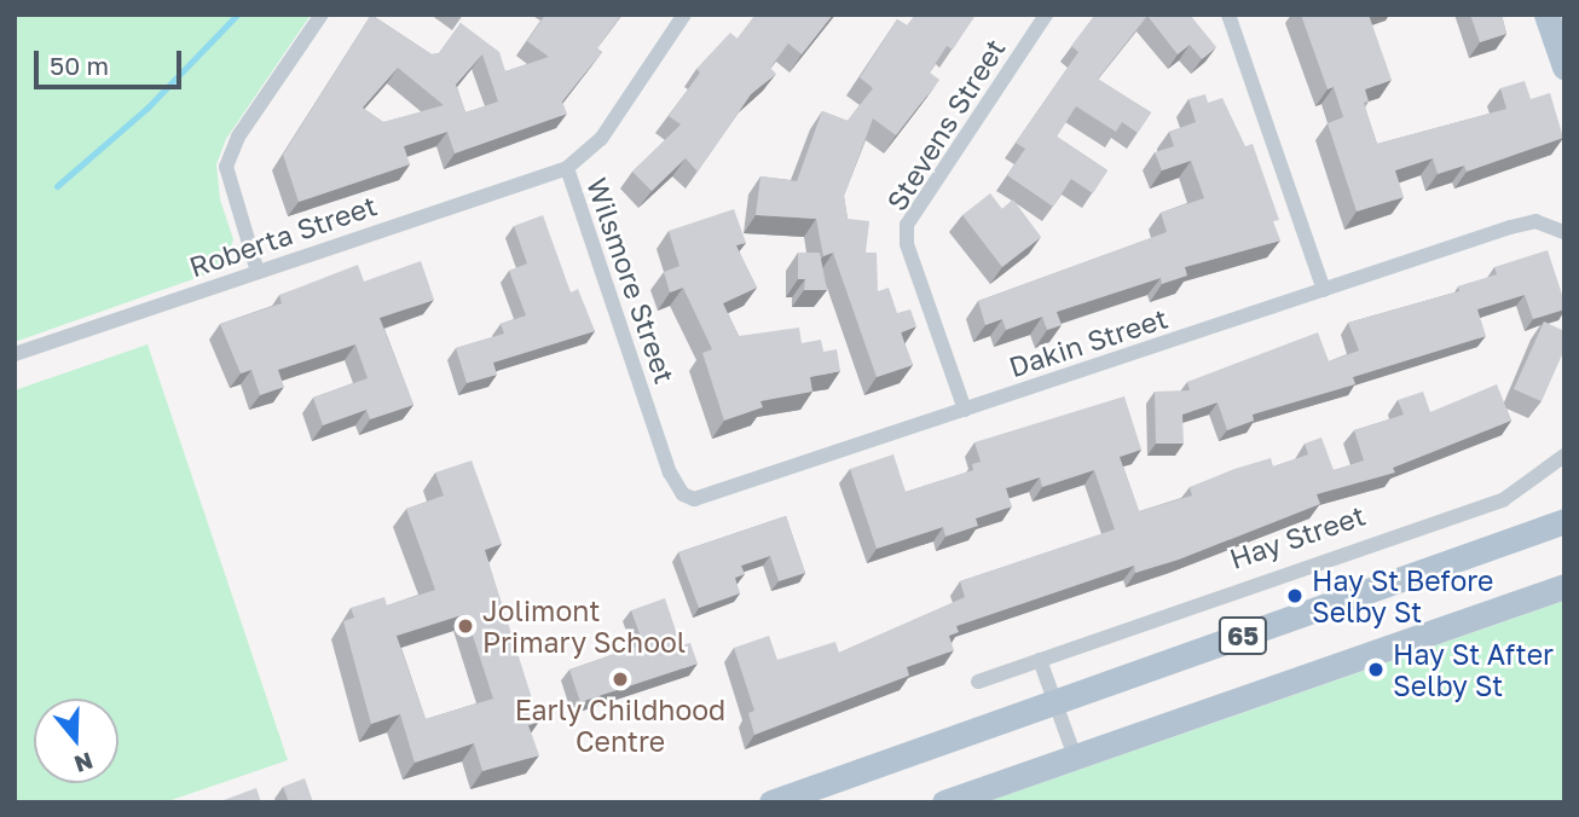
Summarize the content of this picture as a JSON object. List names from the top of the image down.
{
  "streets": {
    "main road": ["65"],
    "street": [
      "Stevens Street",
      "Roberta Street",
      "Wilsmore Street",
      "Dakin Street",
      "Hay Street"
    ]
  },
  "crossings": [
    ["Stevens Street", "Dakin Street"],
    ["Roberta Street", "Wilsmore Street"],
    ["Wilsmore Street", "Dakin Street"]
  ],
  "places": [
    "Hay St Before Selby St",
    "Jolimont Primary School",
    "Hay St After Selby St",
    "Early Childhood Centre"
  ],
  "scale_bar": "50 m",
  "north": "bottom"
}
